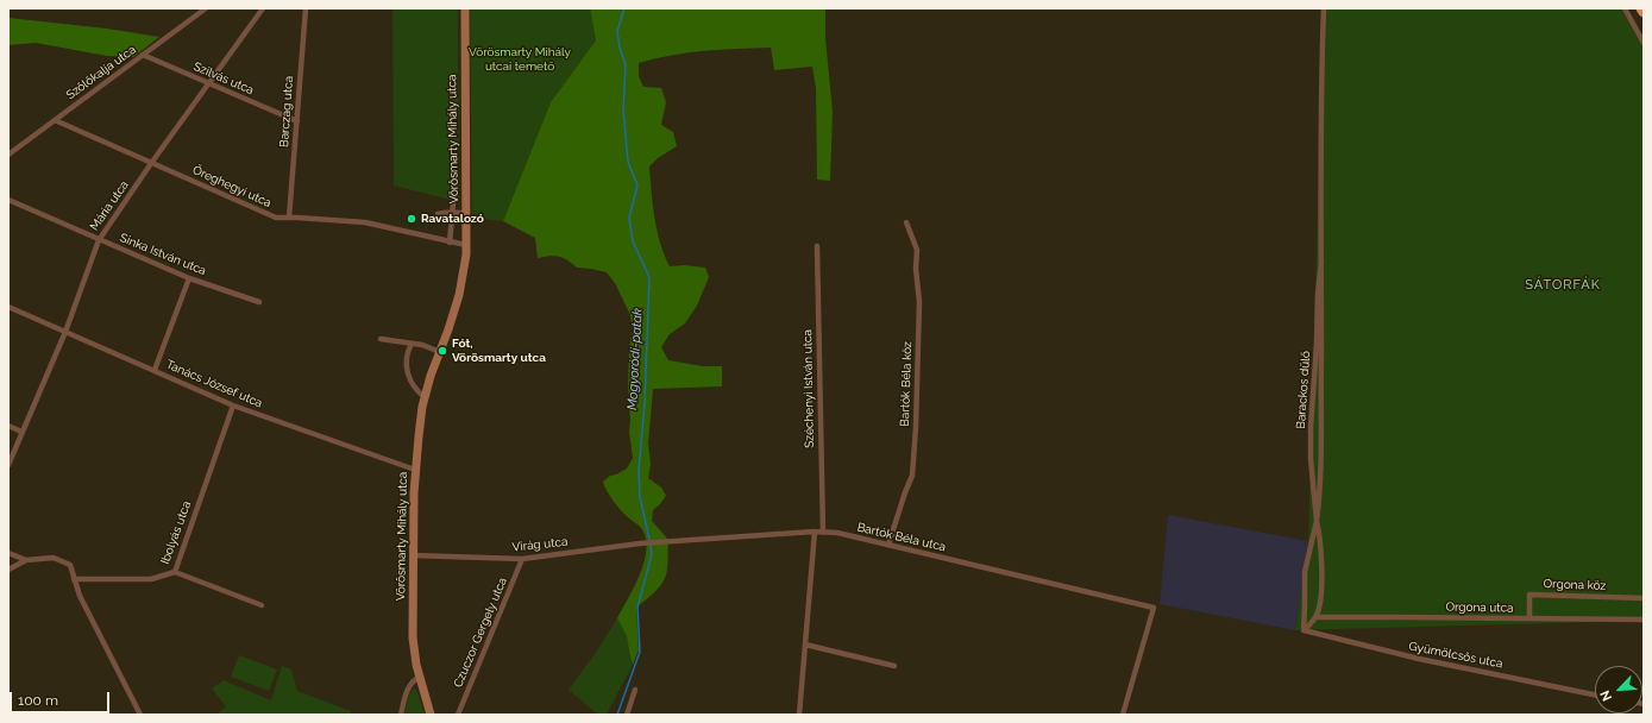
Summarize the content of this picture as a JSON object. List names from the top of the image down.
{
  "streets": {
    "main road": ["Vörösmarty Mihály utca"],
    "street": [
      "Szőlőkalja utca",
      "Szilvás utca",
      "Barczag utca",
      "Öreghegyi utca",
      "Mária utca",
      "Sinka István utca",
      "Tanács József utca",
      "Bartók Béla köz",
      "Széchenyi István utca",
      "Barackos dűlő",
      "Ibolyás utca",
      "Bartók Béla utca",
      "Virág utca",
      "Orgona köz",
      "Orgona utca",
      "Czuczor Gergely utca",
      "Gyümölcsös utca"
    ]
  },
  "crossings": [
    ["Szőlőkalja utca", "Szilvás utca"],
    ["Szőlőkalja utca", "Öreghegyi utca"],
    ["Szilvás utca", "Barczag utca"],
    ["Szilvás utca", "Mária utca"],
    ["Barczag utca", "Öreghegyi utca"],
    ["Vörösmarty Mihály utca", "Öreghegyi utca"],
    ["Vörösmarty Mihály utca", "Tanács József utca"],
    ["Vörösmarty Mihály utca", "Virág utca"],
    ["Öreghegyi utca", "Mária utca"],
    ["Mária utca", "Sinka István utca"],
    ["Mária utca", "Tanács József utca"],
    ["Tanács József utca", "Ibolyás utca"],
    ["Bartók Béla köz", "Bartók Béla utca"],
    ["Széchenyi István utca", "Bartók Béla utca"],
    ["Barackos dűlő", "Orgona utca"],
    ["Barackos dűlő", "Gyümölcsös utca"],
    ["Bartók Béla utca", "Virág utca"],
    ["Virág utca", "Czuczor Gergely utca"],
    ["Orgona köz", "Orgona utca"]
  ],
  "districts": ["SÁTORFÁK"],
  "water": ["Mogyoródi-patak"],
  "parks": ["Vörösmarty Mihály utcai temető"],
  "places": ["Ravatalozó", "Fót, Vörösmarty utca"],
  "scale_bar": "100 m",
  "north": "bottom left"
}
